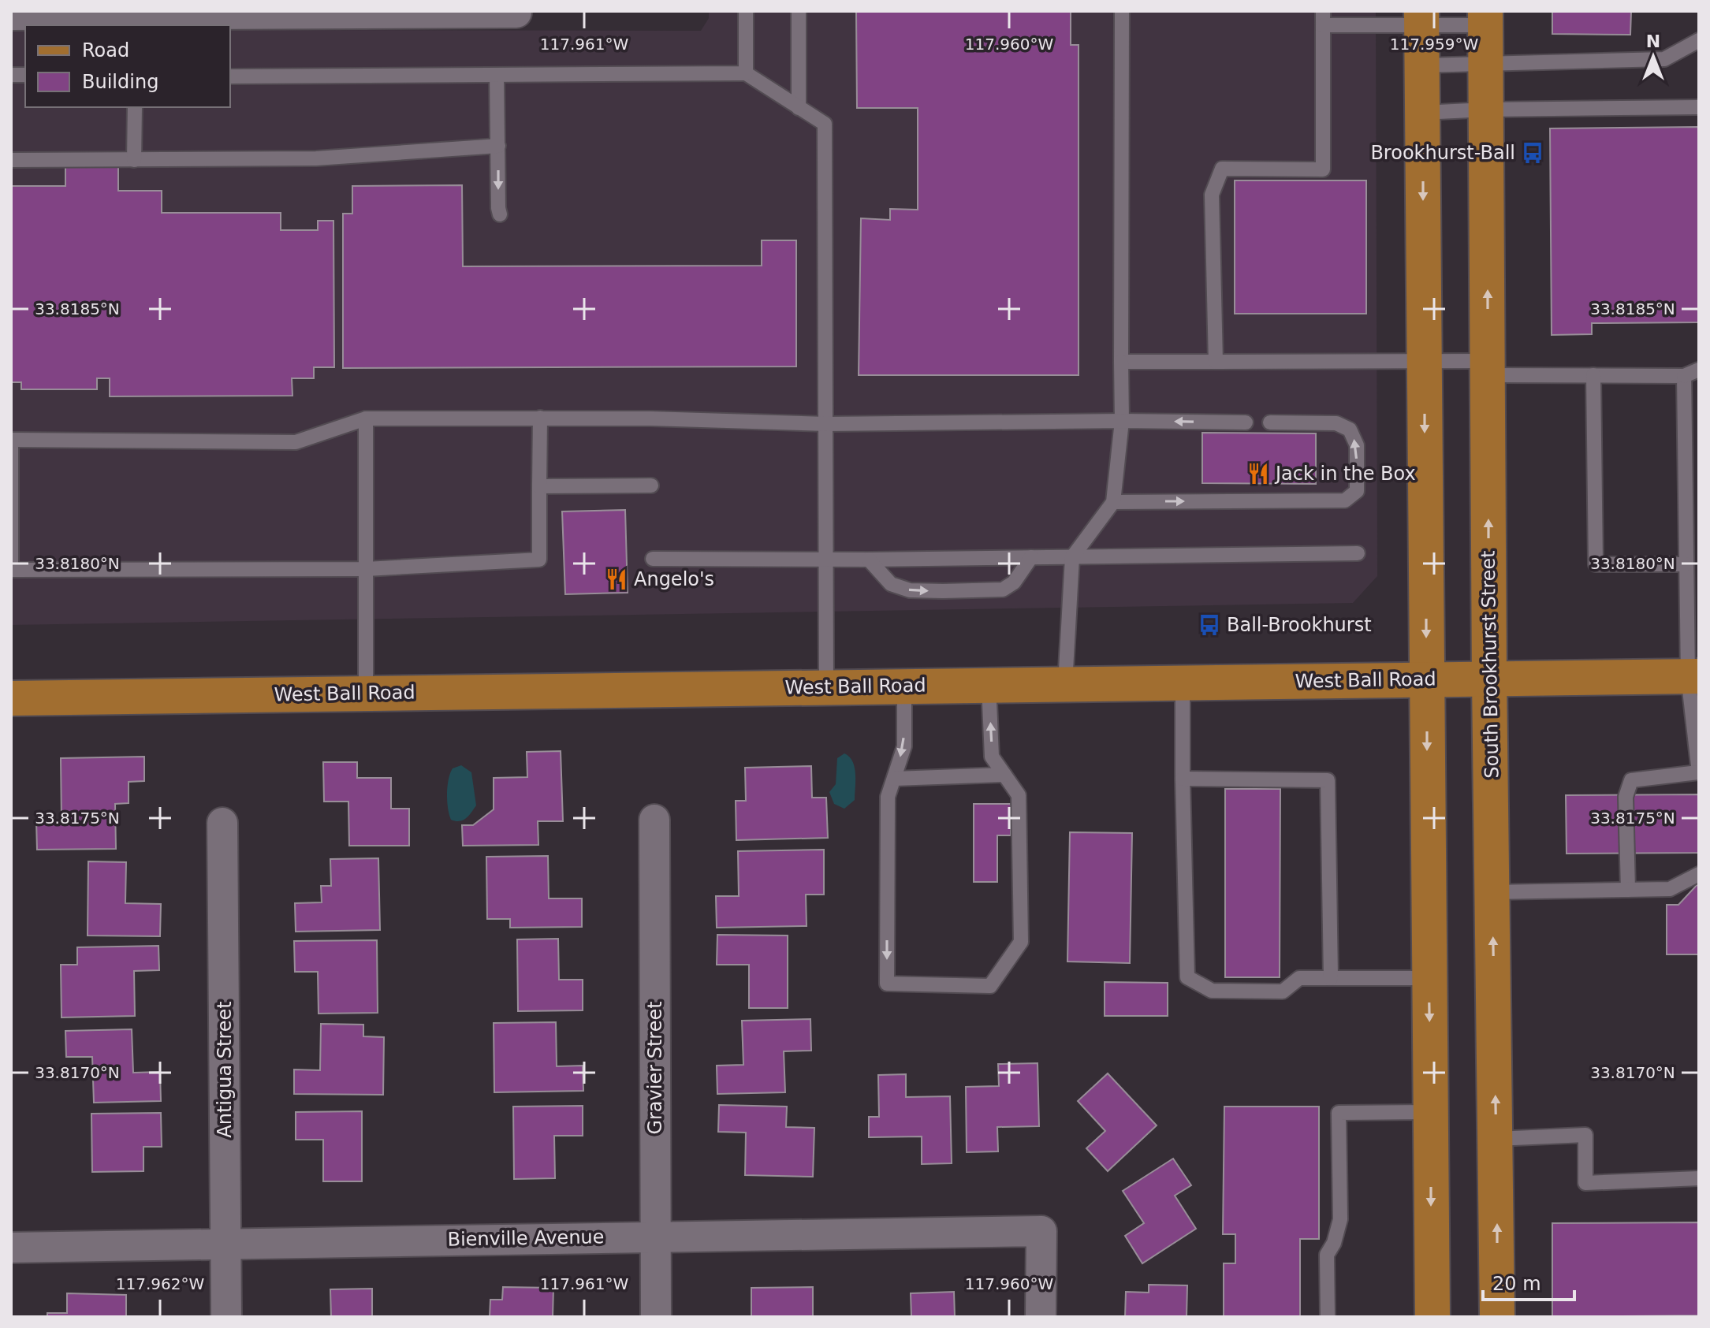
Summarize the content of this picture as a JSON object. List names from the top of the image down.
{
  "streets": {
    "main road": ["South Brookhurst Street", "West Ball Road"],
    "street": ["Gravier Street", "Antigua Street", "Bienville Avenue"]
  },
  "crossings": [
    ["South Brookhurst Street", "West Ball Road"],
    ["Gravier Street", "Bienville Avenue"],
    ["Antigua Street", "Bienville Avenue"]
  ],
  "places": {
    "bus stop": ["Brookhurst-Ball", "Ball-Brookhurst"],
    "restaurant": ["Jack in the Box", "Angelo's"]
  },
  "legend": ["Road", "Building"],
  "scale_bar": "20 m",
  "north": "top",
  "coordinates": [
    "117.961°W",
    "117.960°W",
    "117.959°W",
    "33.8185°N",
    "33.8180°N",
    "33.8175°N",
    "33.8170°N",
    "117.962°W"
  ]
}
